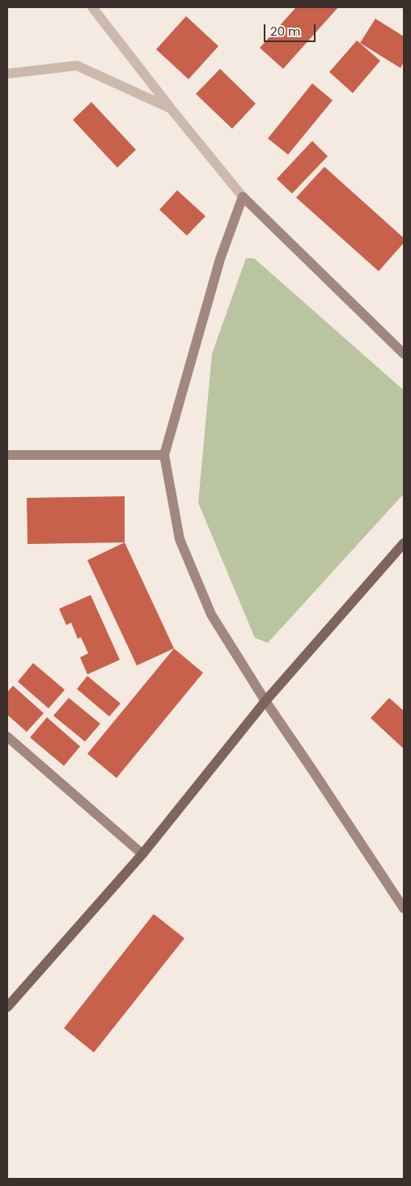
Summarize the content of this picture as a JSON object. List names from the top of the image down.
{
  "scale_bar": "20 m"
}
